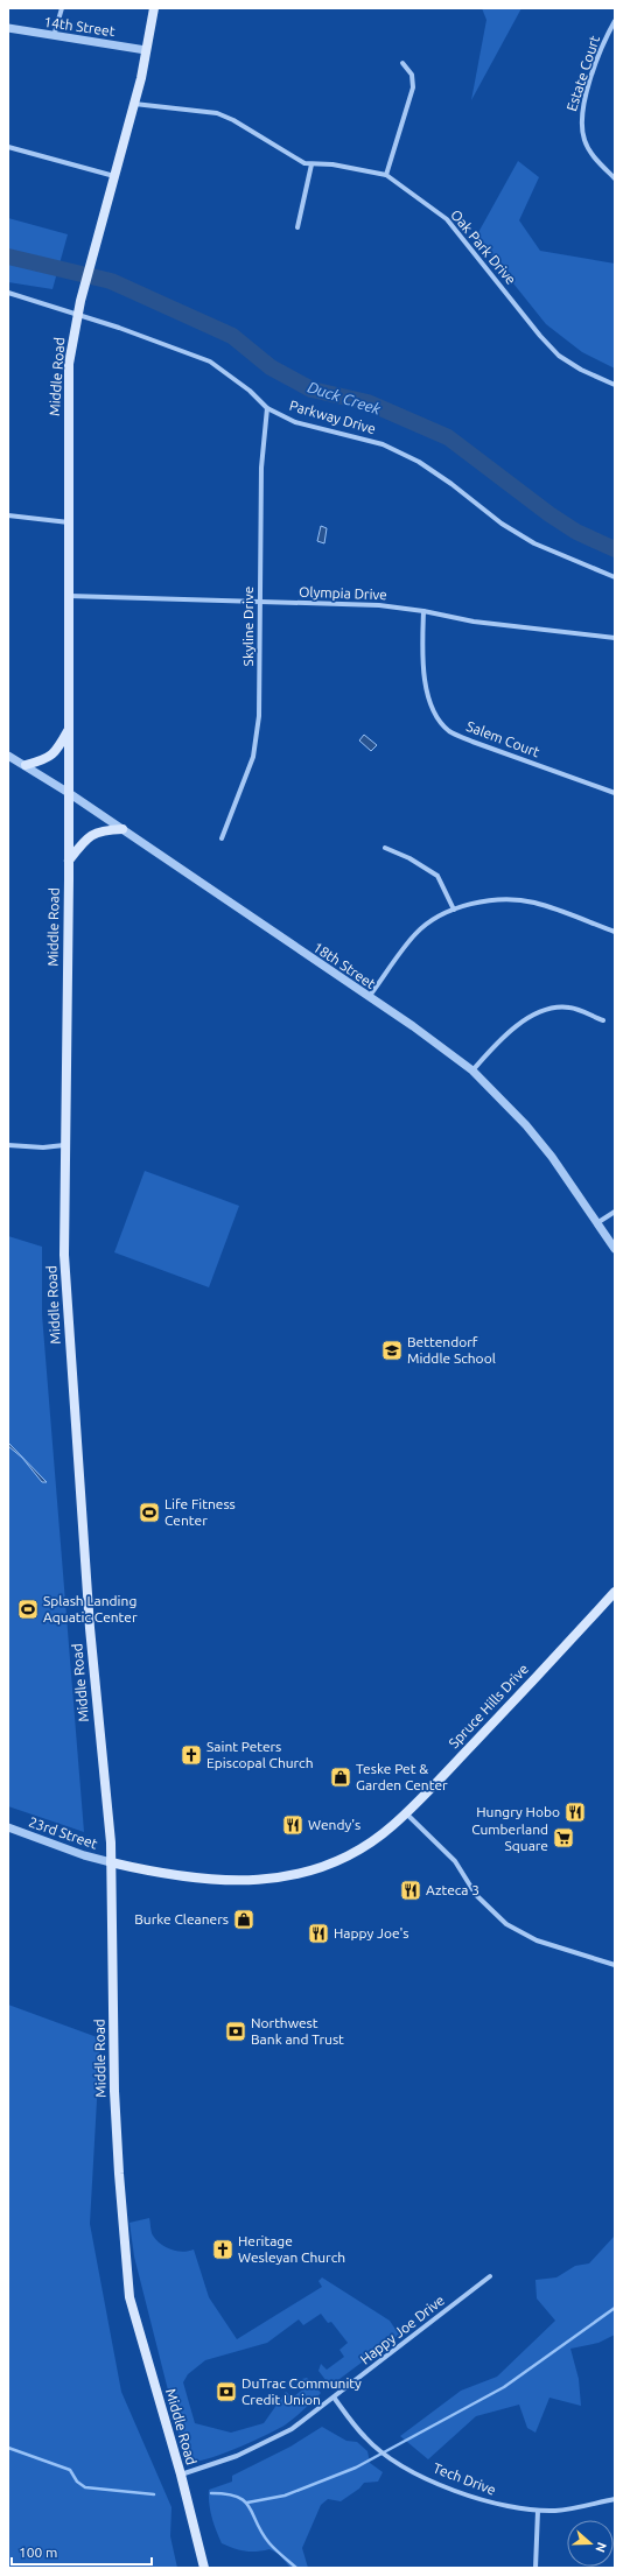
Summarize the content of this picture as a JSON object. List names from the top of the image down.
{
  "streets": {
    "main road": ["Middle Road", "Spruce Hills Drive"],
    "street": [
      "14th Street",
      "Estate Court",
      "Oak Park Drive",
      "Parkway Drive",
      "Olympia Drive",
      "Skyline Drive",
      "Salem Court",
      "18th Street",
      "23rd Street",
      "Happy Joe Drive",
      "Tech Drive"
    ]
  },
  "crossings": [
    ["14th Street", "Middle Road"],
    ["Oak Park Drive", "Middle Road"],
    ["Middle Road", "Parkway Drive"],
    ["Middle Road", "Olympia Drive"],
    ["Middle Road", "18th Street"],
    ["Middle Road", "Spruce Hills Drive"],
    ["Middle Road", "23rd Street"],
    ["Middle Road", "Happy Joe Drive"],
    ["Parkway Drive", "Skyline Drive"],
    ["Olympia Drive", "Skyline Drive"],
    ["Olympia Drive", "Salem Court"],
    ["Spruce Hills Drive", "23rd Street"],
    ["Happy Joe Drive", "Tech Drive"]
  ],
  "water": ["Duck Creek"],
  "places": {
    "school or university": ["Bettendorf Middle School"],
    "sports": ["Life Fitness Center", "Splash Landing Aquatic Center"],
    "church": ["Saint Peters Episcopal Church", "Heritage Wesleyan Church"],
    "shop": ["Teske Pet & Garden Center", "Burke Cleaners"],
    "restaurant": [
      "Hungry Hobo",
      "Wendy's",
      "Azteca 3",
      "Happy Joe's"
    ],
    "supermarket": ["Cumberland Square"],
    "bank": ["Northwest Bank and Trust", "DuTrac Community Credit Union"]
  },
  "scale_bar": "100 m",
  "north": "right"
}
